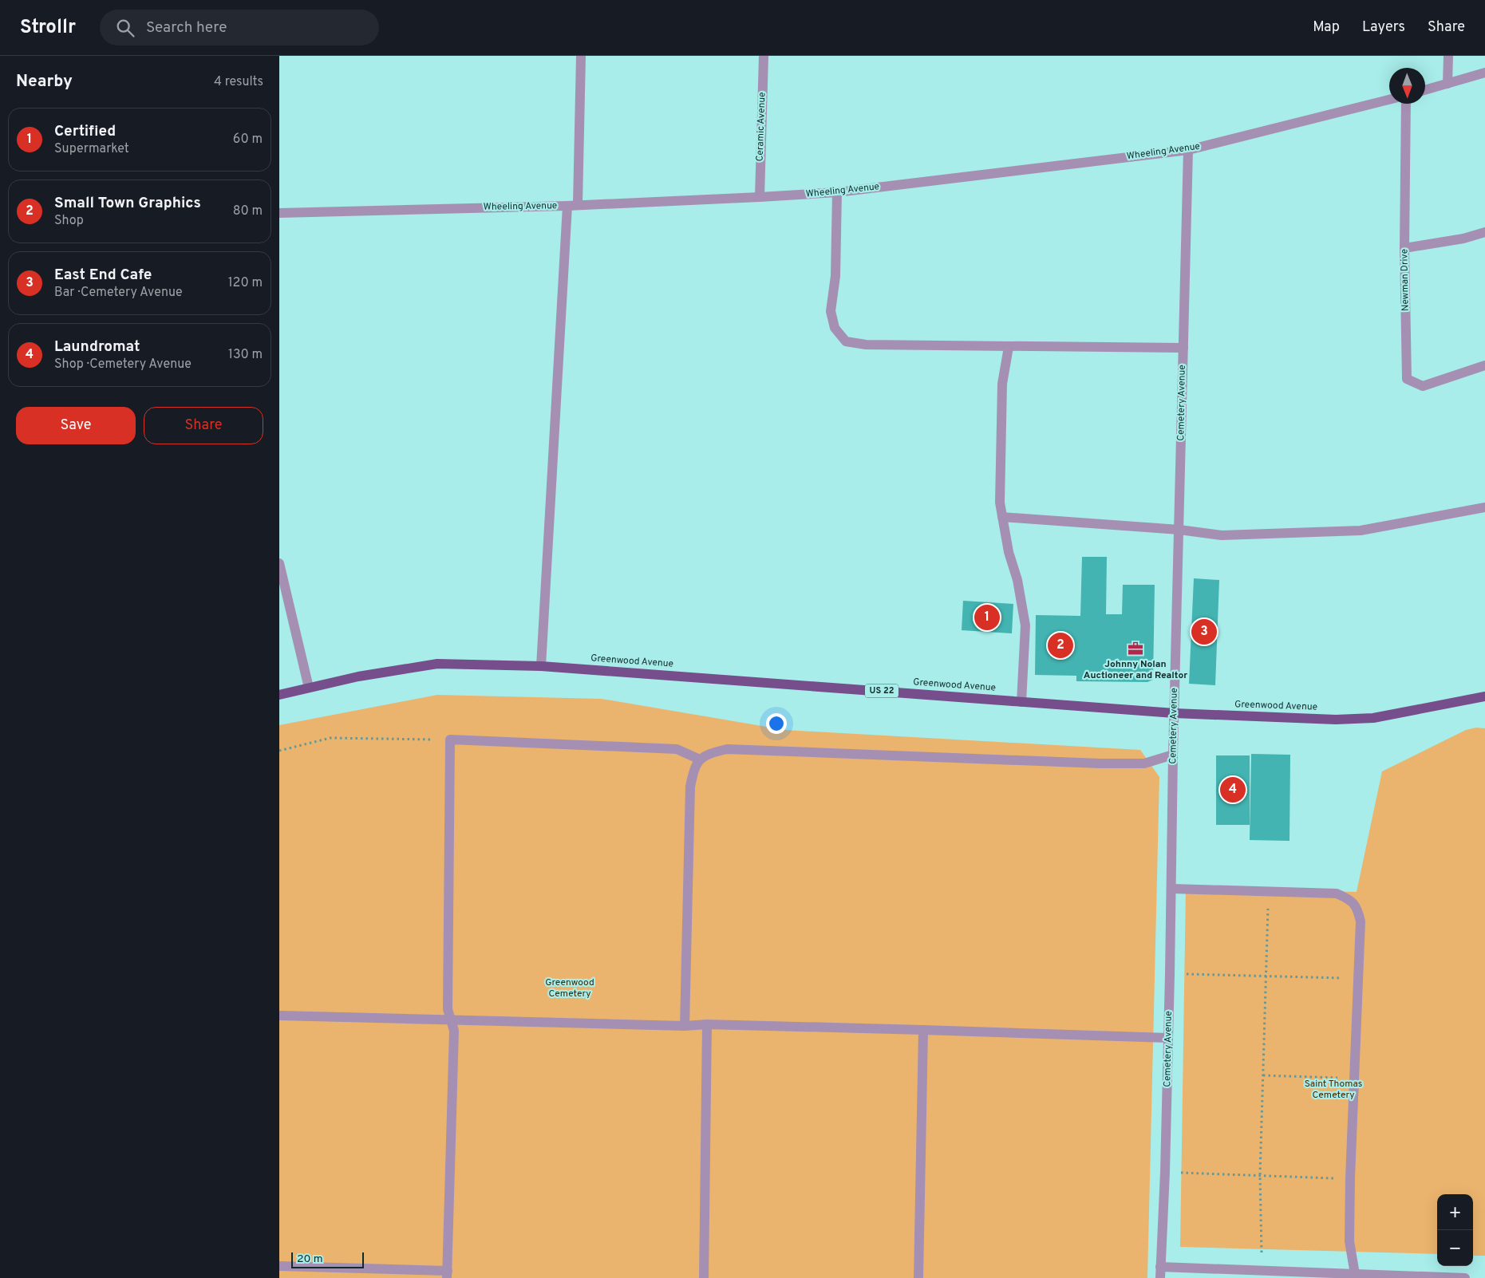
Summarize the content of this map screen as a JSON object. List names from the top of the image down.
{
  "streets": {
    "main road": ["Greenwood Avenue", "US 22"],
    "street": [
      "Ceramic Avenue",
      "Wheeling Avenue",
      "Newman Drive",
      "Cemetery Avenue"
    ]
  },
  "crossings": [
    ["Ceramic Avenue", "Wheeling Avenue"],
    ["Wheeling Avenue", "Cemetery Avenue"],
    ["Cemetery Avenue", "Greenwood Avenue"]
  ],
  "parks": ["Greenwood Cemetery", "Saint Thomas Cemetery"],
  "places": {
    "office": ["Johnny Nolan Auctioneer and Realtor"]
  },
  "scale_bar": "20 m",
  "north": "bottom",
  "page": {
    "header": "Strollr",
    "search": "Search here",
    "nav": ["Map", "Layers", "Share"],
    "heading": ["Nearby", "4 results"],
    "list": [
      {
        "mark": "1",
        "name": "Certified",
        "note": "Supermarket",
        "value": "60 m"
      },
      {
        "mark": "2",
        "name": "Small Town Graphics",
        "note": "Shop",
        "value": "80 m"
      },
      {
        "mark": "3",
        "name": "East End Cafe",
        "note": "Bar · Cemetery Avenue",
        "value": "120 m"
      },
      {
        "mark": "4",
        "name": "Laundromat",
        "note": "Shop · Cemetery Avenue",
        "value": "130 m"
      }
    ],
    "buttons": ["Save", "Share"],
    "pins": [
      "1",
      "3",
      "2",
      "4"
    ],
    "map_buttons": ["+", "−"],
    "scale": "20 m"
  }
}
